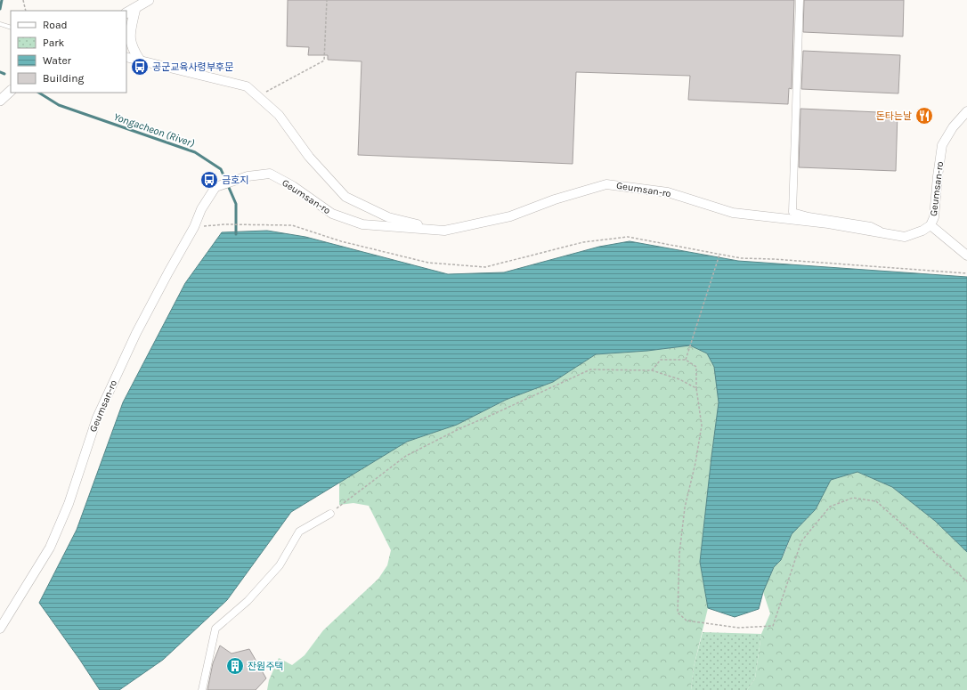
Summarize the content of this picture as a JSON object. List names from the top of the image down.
{
  "streets": {
    "street": ["Geumsan-ro"]
  },
  "water": ["Yongacheon (River)"],
  "places": {
    "bus stop": ["공군교육사령부후문", "금호지"],
    "restaurant": ["돈타는날"],
    "building": ["잔원주택"]
  },
  "legend": [
    "Road",
    "Park",
    "Water",
    "Building"
  ]
}
